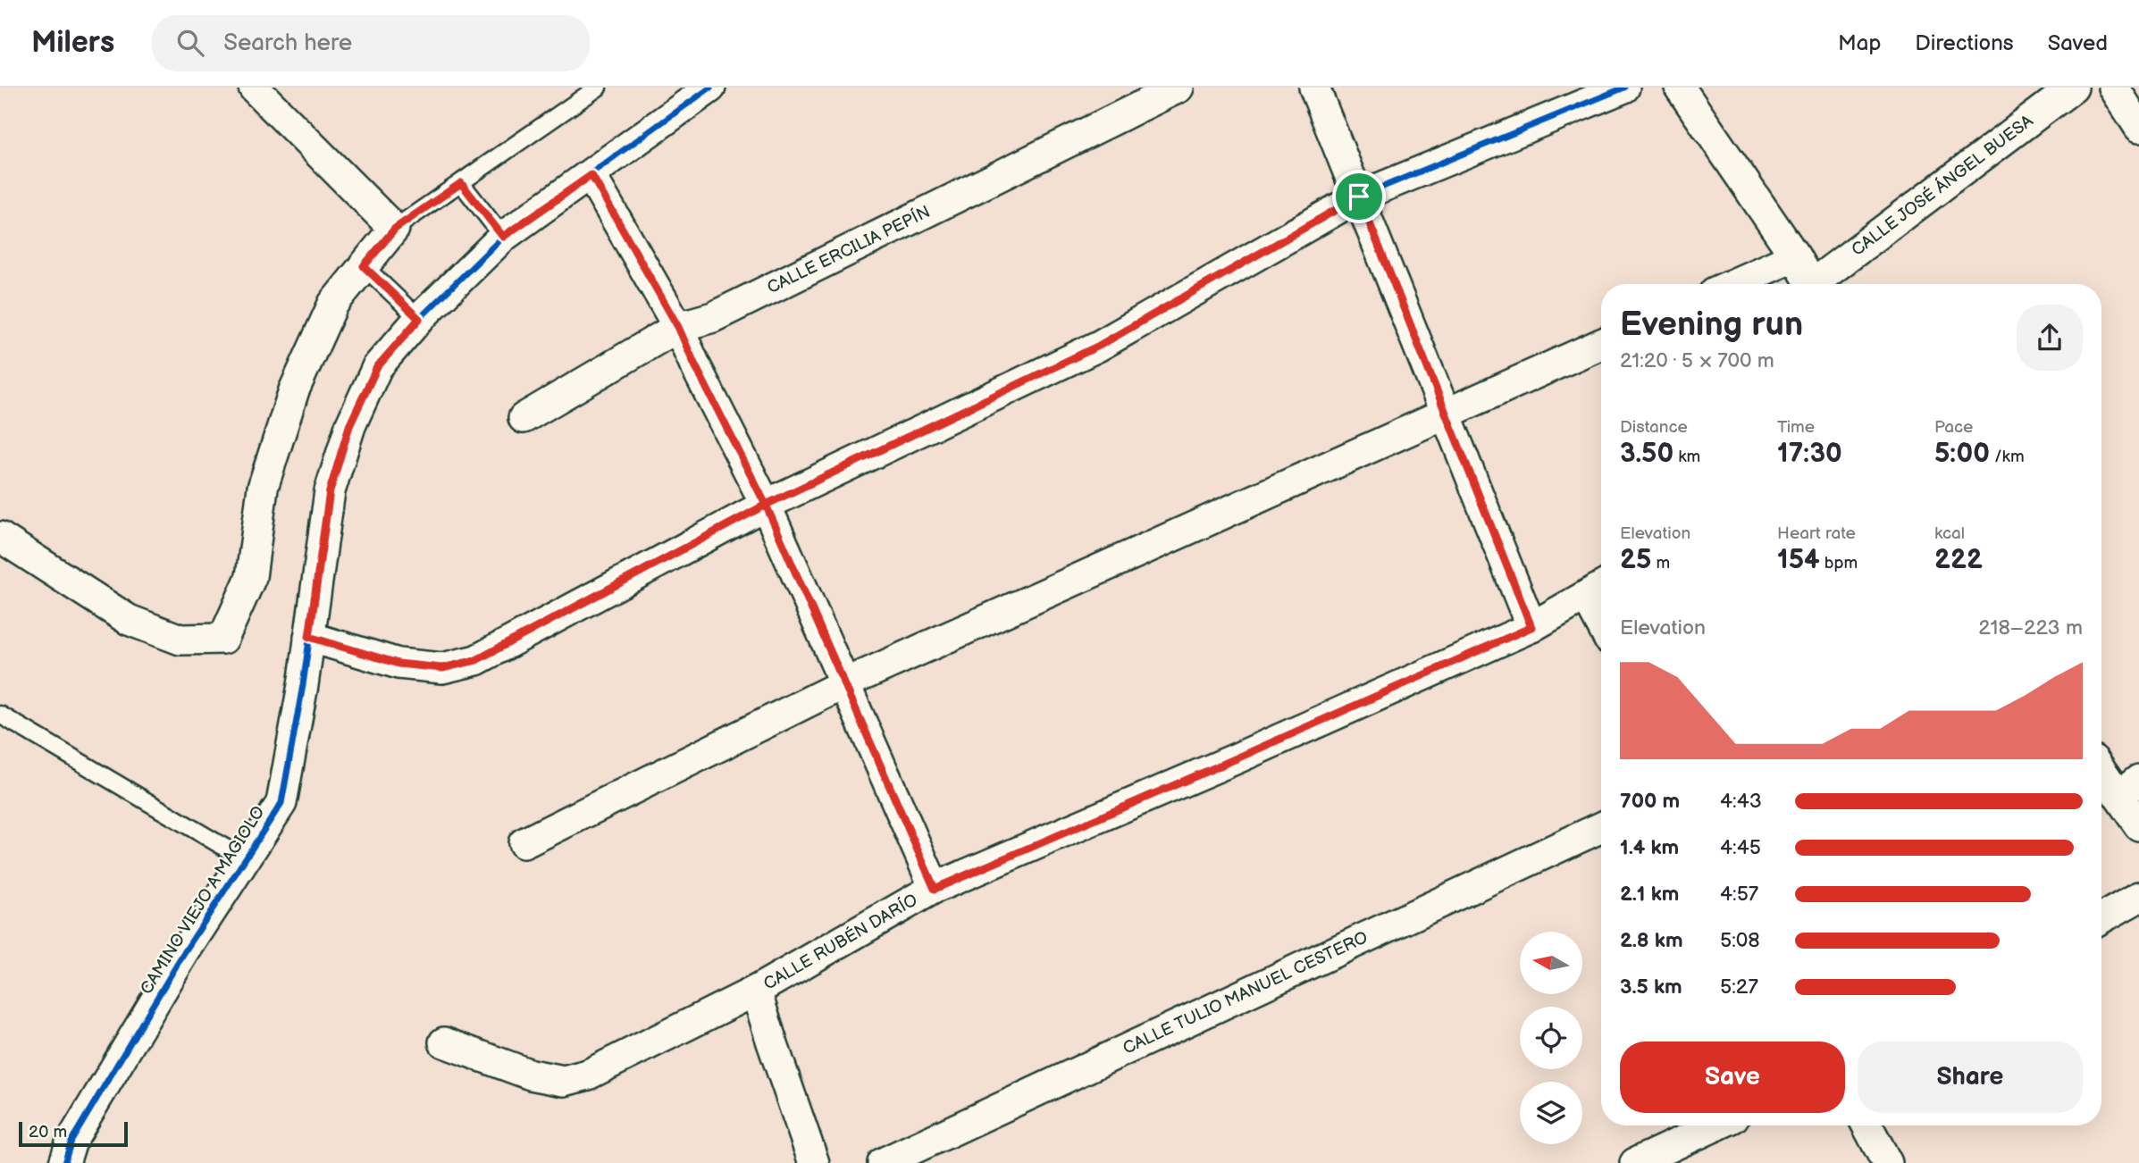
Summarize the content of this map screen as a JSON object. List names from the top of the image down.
{
  "streets": {
    "street": [
      "CALLE JOSÉ ÁNGEL BUESA",
      "CALLE ERCILIA PEPÍN",
      "CAMINO VIEJO A MAGIOLO",
      "CALLE RUBÉN DARÍO",
      "CALLE TULIO MANUEL CESTERO"
    ]
  },
  "scale_bar": "20 m",
  "north": "left",
  "page": {
    "header": "Milers",
    "search": "Search here",
    "nav": ["Map", "Directions", "Saved"],
    "heading": ["Evening run", "21:20 · 5 × 700 m"],
    "stats": [
      ["Distance", "3.50 km"],
      ["Time", "17:30"],
      ["Pace", "5:00 /km"],
      ["Elevation", "25 m"],
      ["Heart rate", "154 bpm"],
      ["kcal", "222"]
    ],
    "chart": ["Elevation", "218–223 m"],
    "list": [
      {
        "name": "700 m",
        "note": "4:43"
      },
      {
        "name": "1.4 km",
        "note": "4:45"
      },
      {
        "name": "2.1 km",
        "note": "4:57"
      },
      {
        "name": "2.8 km",
        "note": "5:08"
      },
      {
        "name": "3.5 km",
        "note": "5:27"
      }
    ],
    "buttons": ["Save", "Share"],
    "scale": "20 m"
  }
}
